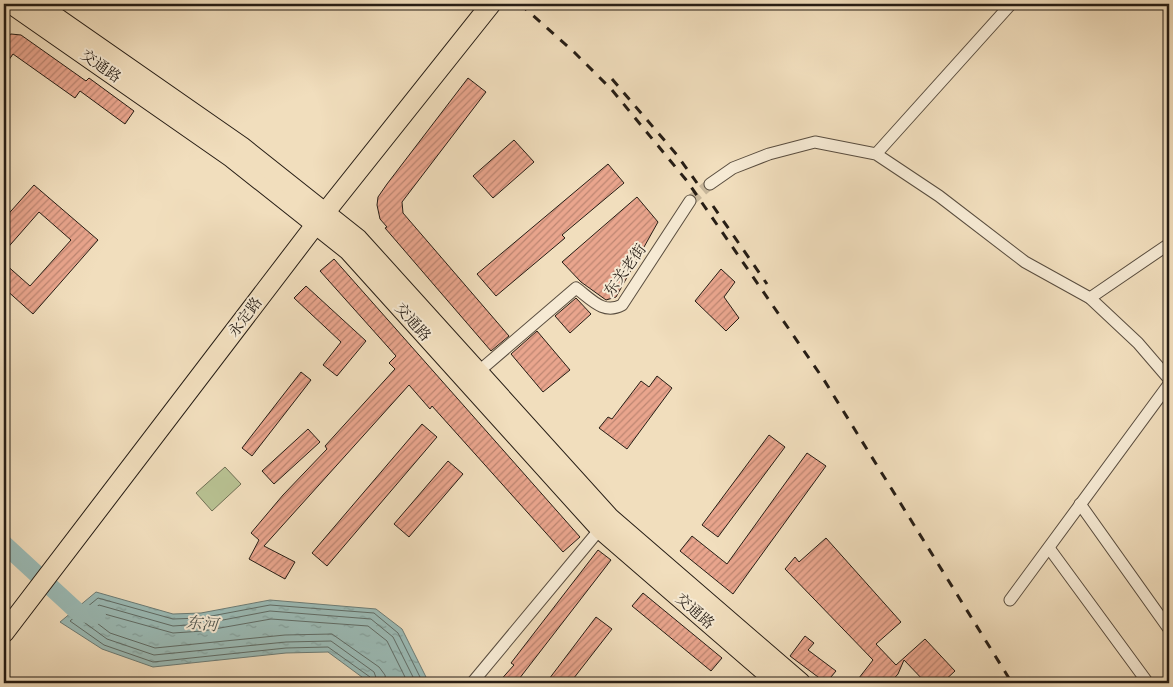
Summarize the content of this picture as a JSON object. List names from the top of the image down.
{
  "streets": {
    "main road": ["交通路", "永定路"],
    "street": ["东关老街"]
  },
  "crossings": [
    ["交通路", "东关老街"],
    ["交通路", "永定路"]
  ],
  "water": ["东河"]
}
